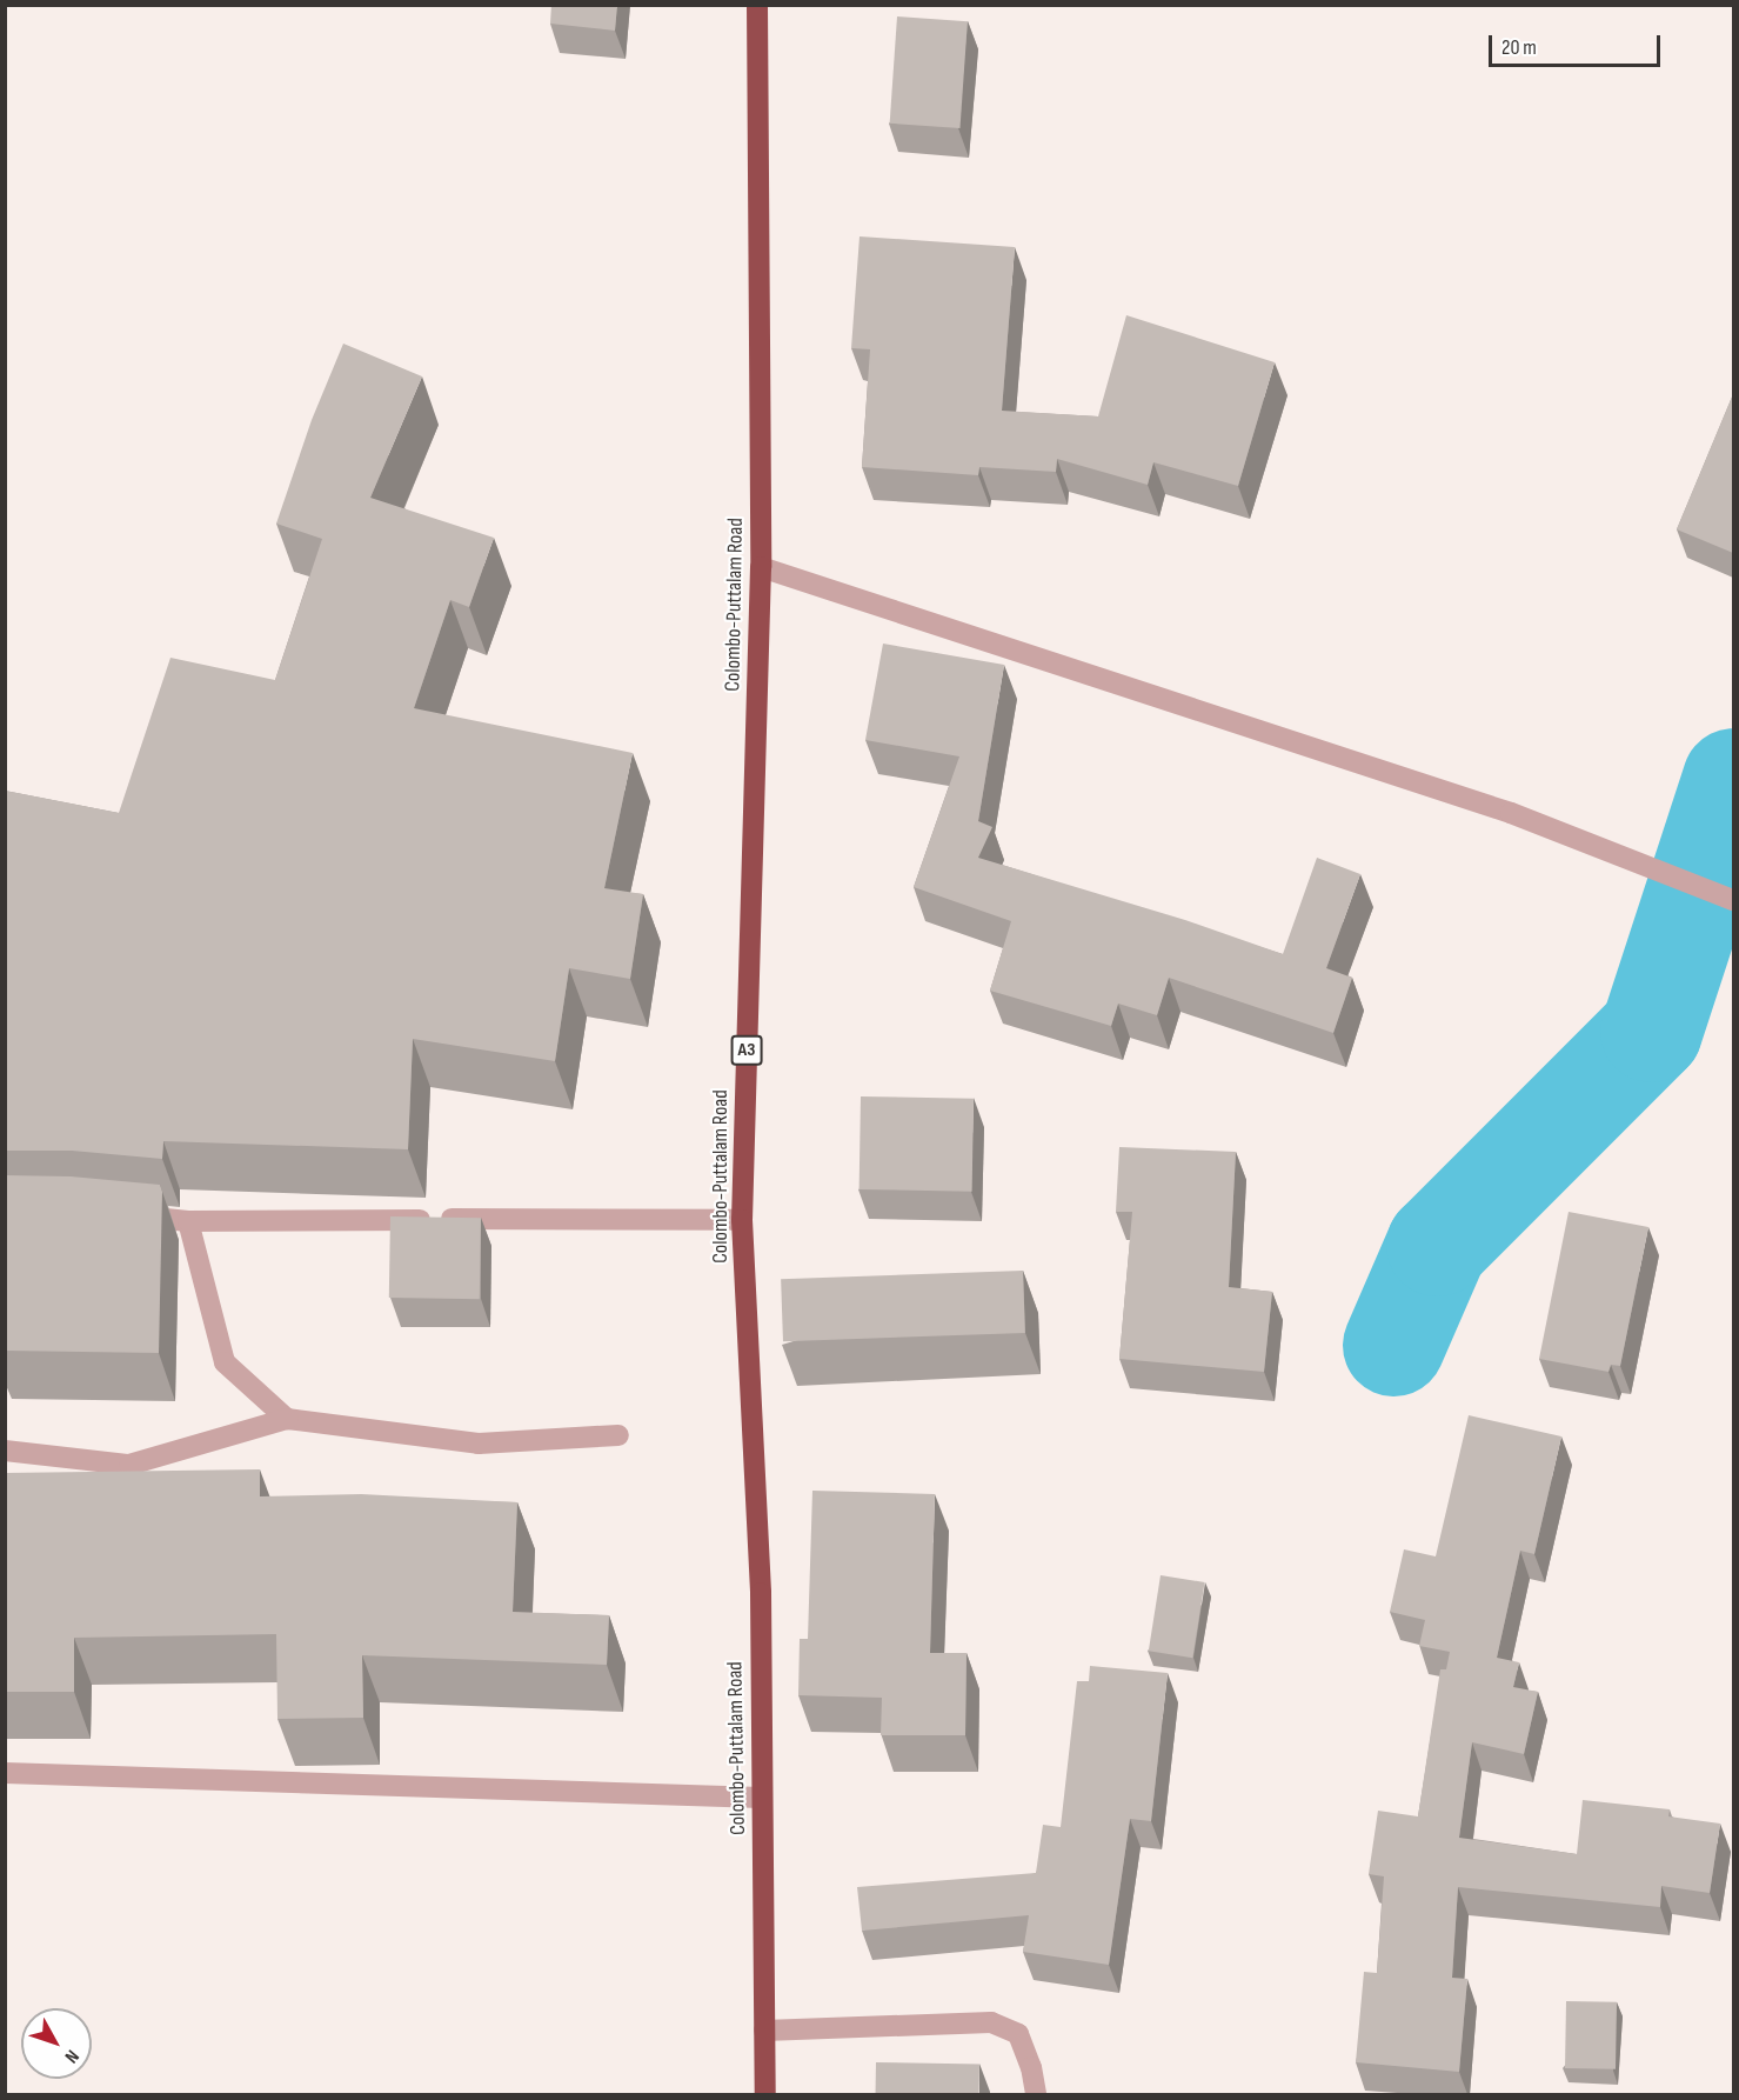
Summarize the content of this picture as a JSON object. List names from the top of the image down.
{
  "streets": {
    "highway": ["Colombo-Puttalam Road", "A3"]
  },
  "scale_bar": "20 m",
  "north": "bottom right"
}
